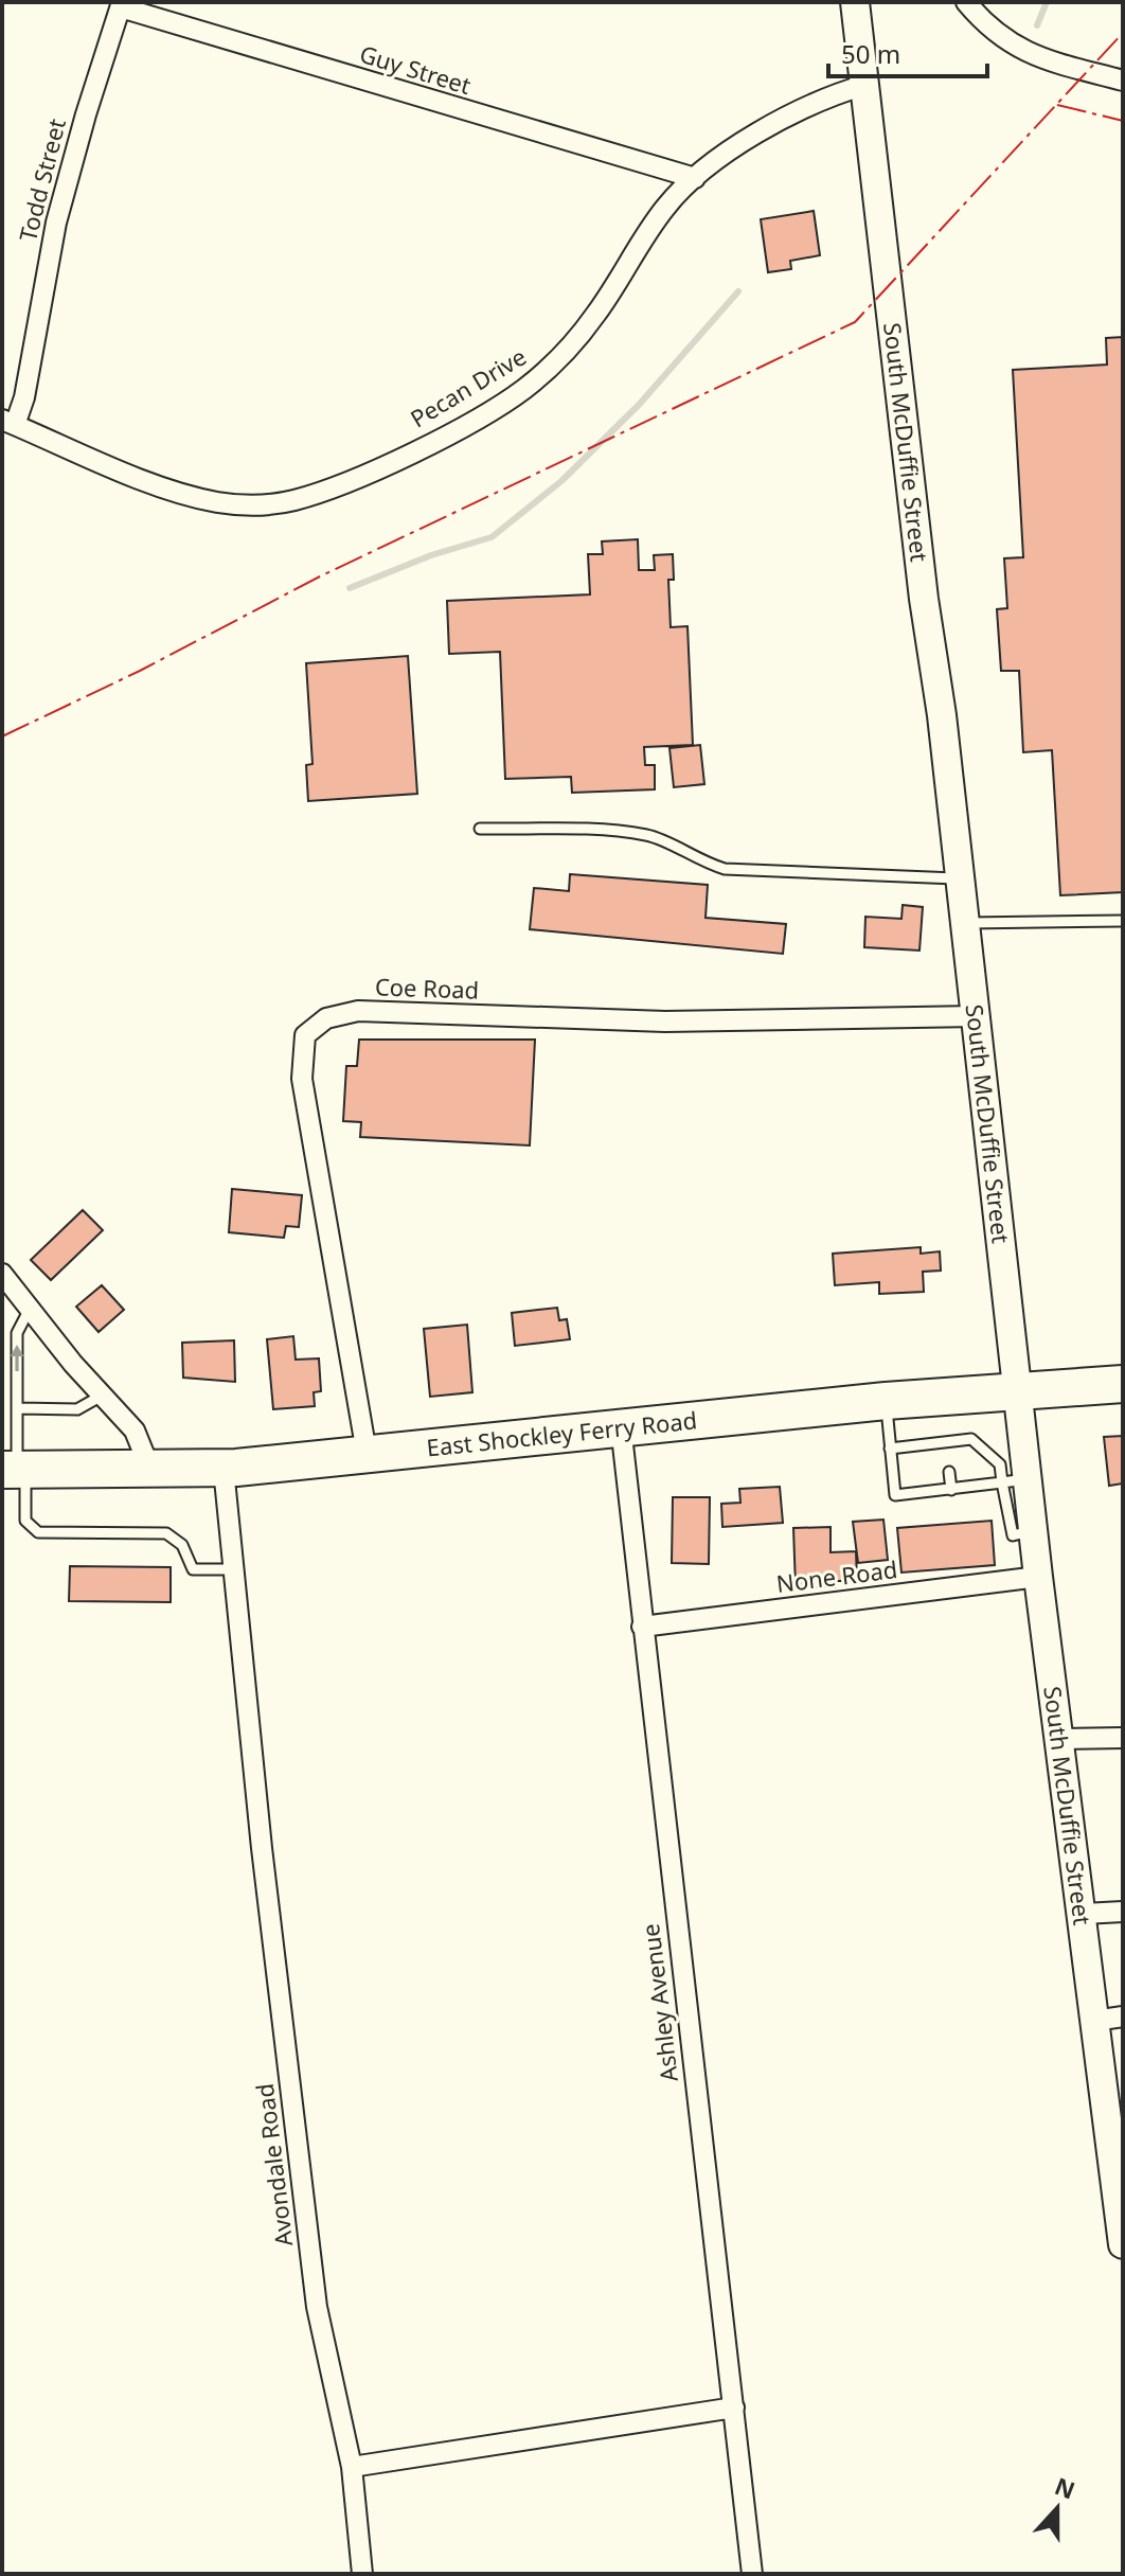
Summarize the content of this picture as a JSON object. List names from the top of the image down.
{
  "streets": {
    "highway": ["East Shockley Ferry Road"],
    "street": [
      "Guy Street",
      "Todd Street",
      "Pecan Drive",
      "South McDuffie Street",
      "Coe Road",
      "None Road",
      "Ashley Avenue",
      "Avondale Road"
    ]
  },
  "crossings": [
    ["Guy Street", "Todd Street"],
    ["Guy Street", "Pecan Drive"],
    ["Todd Street", "Pecan Drive"],
    ["Pecan Drive", "South McDuffie Street"],
    ["South McDuffie Street", "Coe Road"],
    ["South McDuffie Street", "East Shockley Ferry Road"],
    ["South McDuffie Street", "None Road"],
    ["Coe Road", "East Shockley Ferry Road"],
    ["East Shockley Ferry Road", "Ashley Avenue"],
    ["East Shockley Ferry Road", "Avondale Road"],
    ["None Road", "Ashley Avenue"]
  ],
  "scale_bar": "50 m",
  "north": "top"
}
